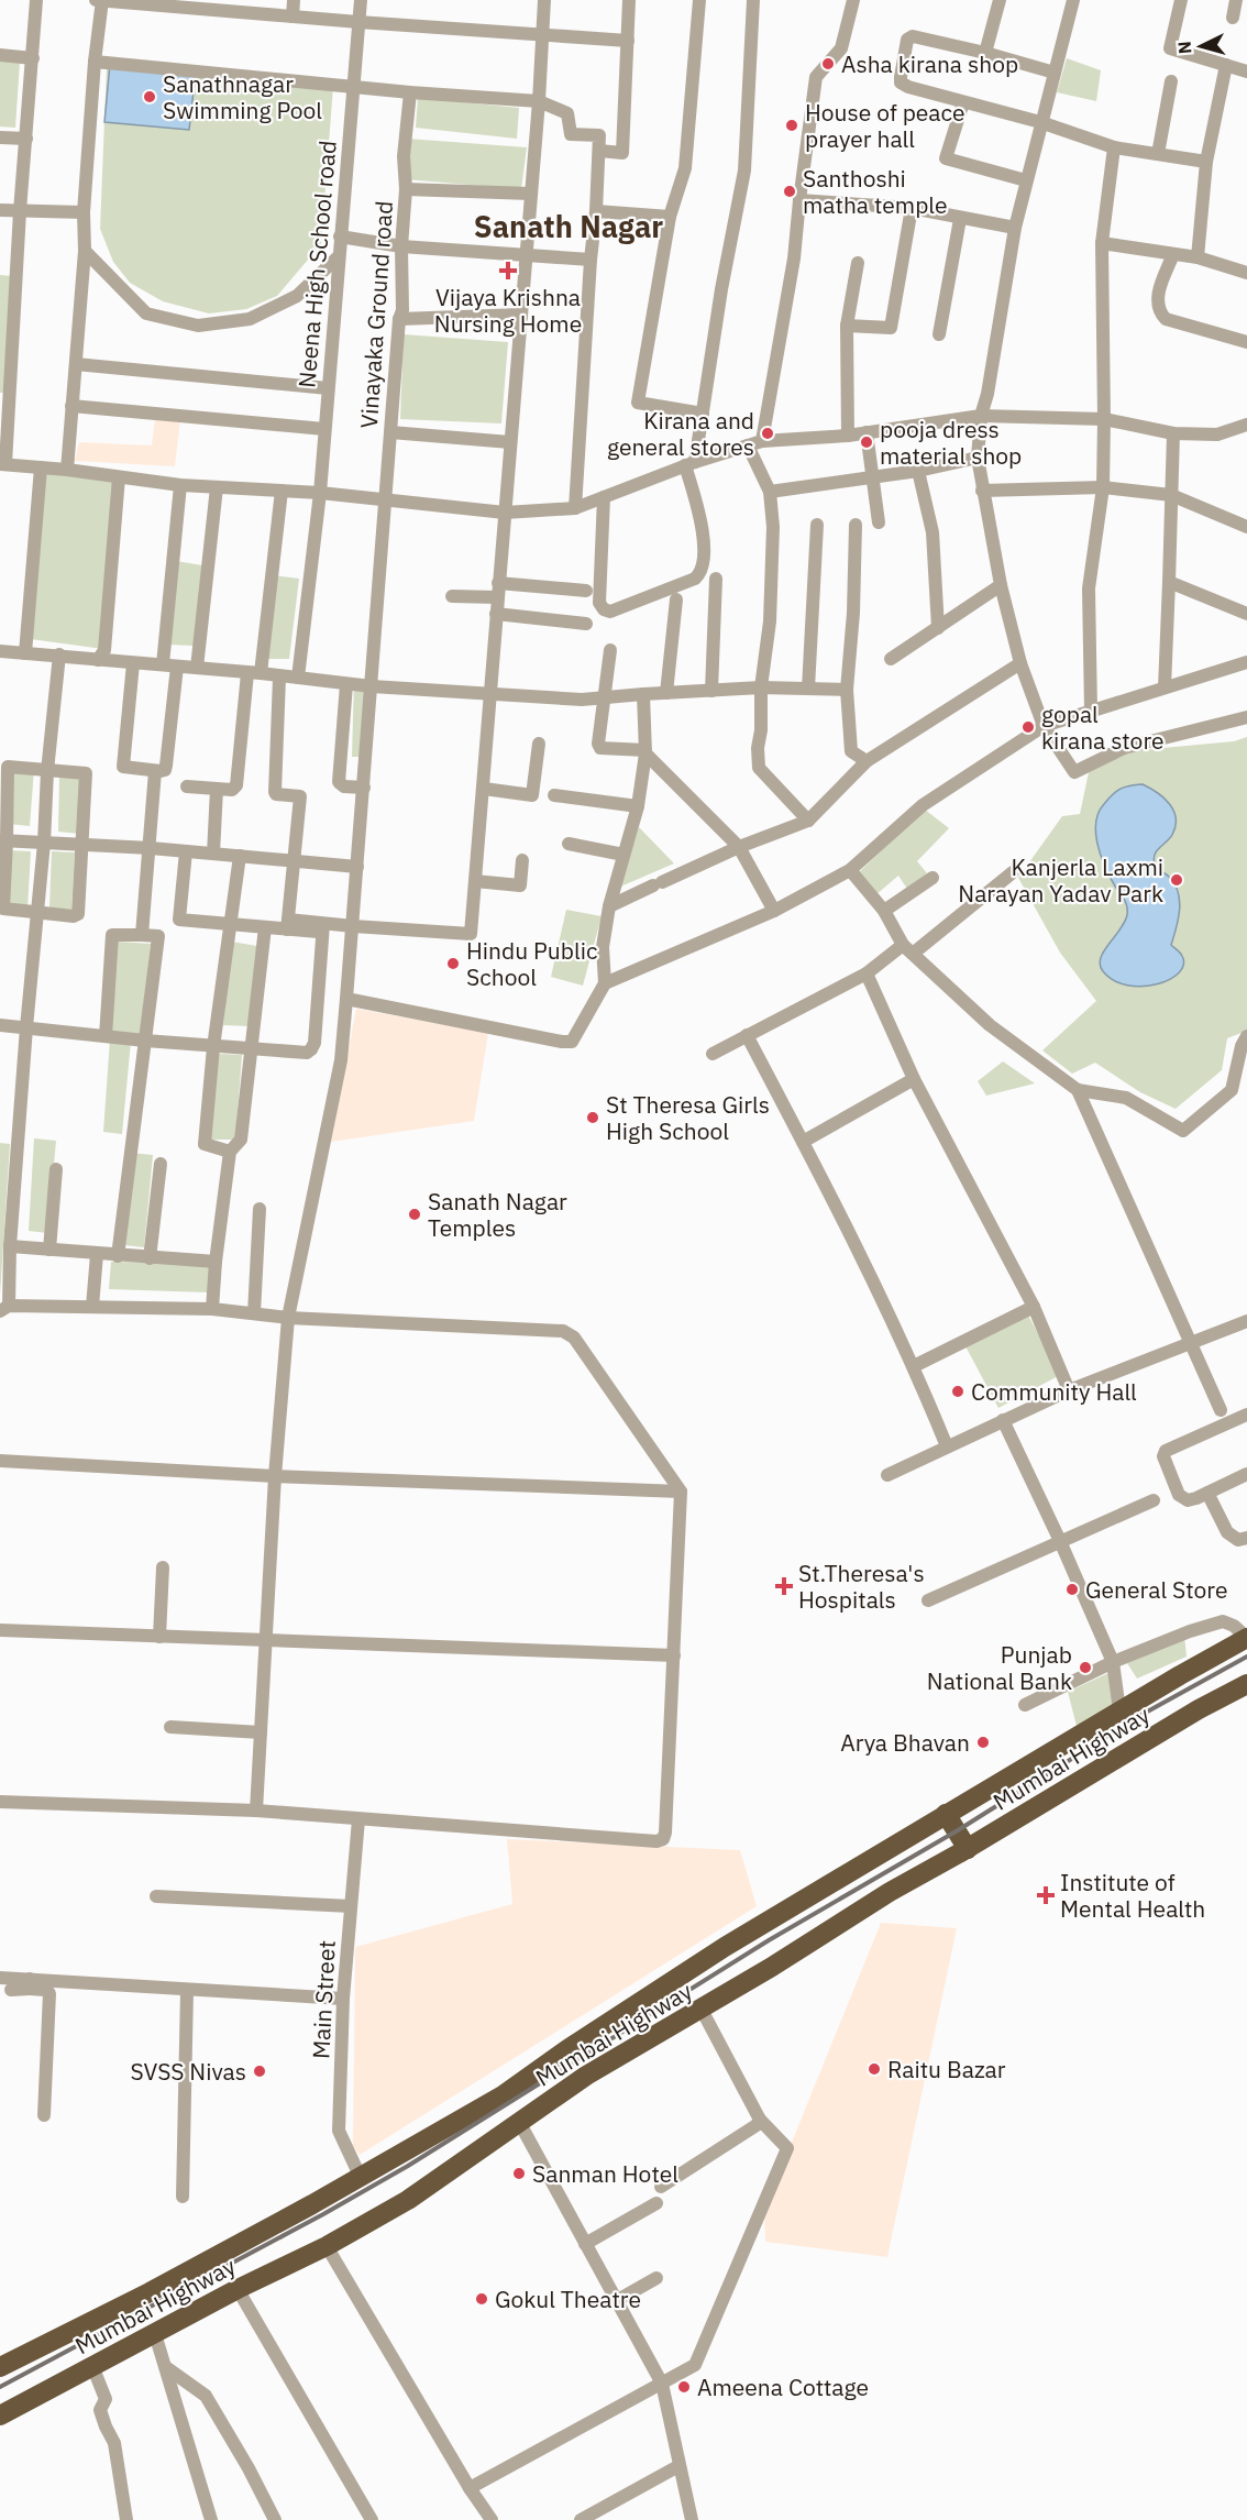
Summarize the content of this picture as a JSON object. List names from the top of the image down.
{
  "streets": {
    "highway": ["Mumbai Highway"],
    "street": ["Neena High School road", "Vinayaka Ground road", "Main Street"]
  },
  "crossings": [
    ["Mumbai Highway", "Main Street"]
  ],
  "districts": ["Sanath Nagar"],
  "places": {
    "other": [
      "Asha kirana shop",
      "Sanathnagar Swimming Pool",
      "House of peace prayer hall",
      "Santhoshi matha temple",
      "Kirana and general stores",
      "pooja dress material shop",
      "gopal kirana store",
      "Kanjerla Laxmi Narayan Yadav Park",
      "Hindu Public School",
      "St Theresa Girls High School",
      "Sanath Nagar Temples",
      "Community Hall",
      "General Store",
      "Punjab National Bank",
      "Arya Bhavan",
      "Raitu Bazar",
      "SVSS Nivas",
      "Sanman Hotel",
      "Gokul Theatre",
      "Ameena Cottage"
    ],
    "health": ["Vijaya Krishna Nursing Home", "St.Theresa's Hospitals", "Institute of Mental Health"]
  },
  "north": "left"
}
